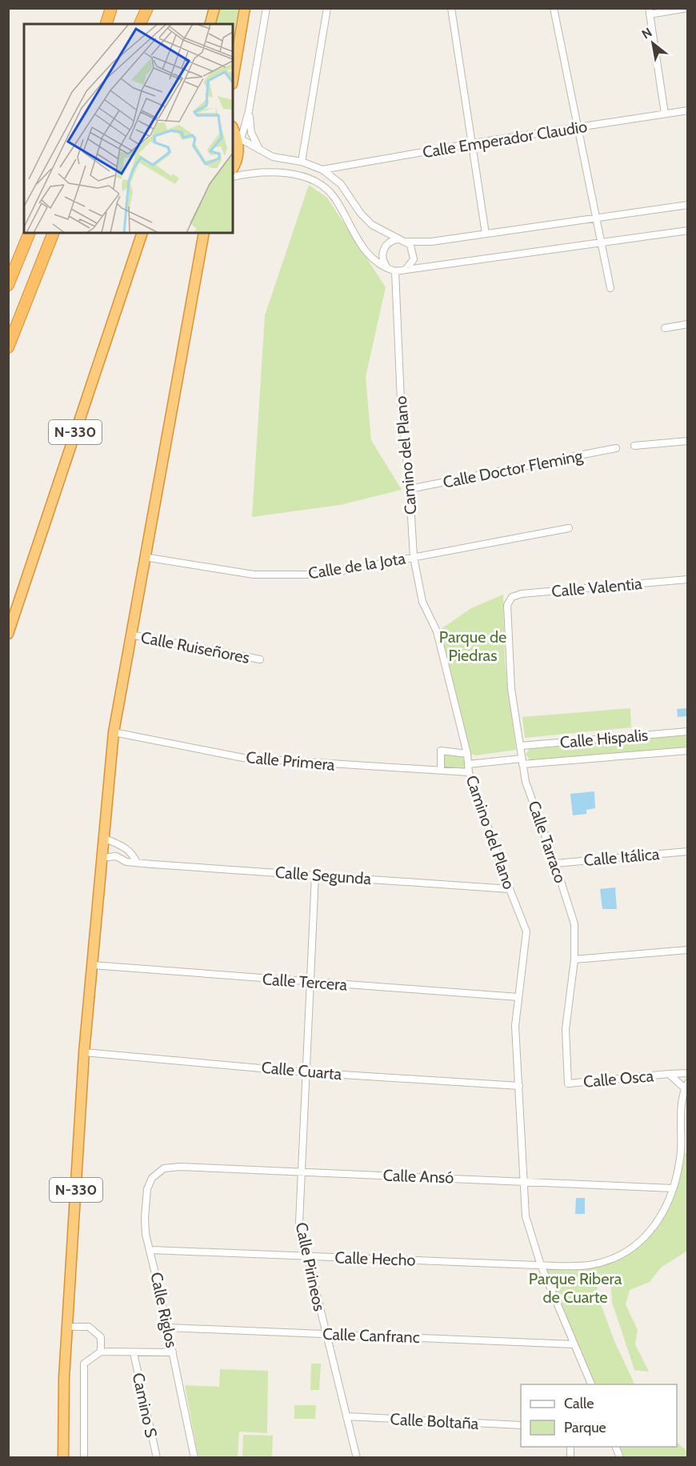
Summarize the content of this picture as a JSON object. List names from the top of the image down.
{
  "streets": {
    "highway": ["N-330"],
    "street": [
      "Calle Emperador Claudio",
      "Camino del Plano",
      "Calle Doctor Fleming",
      "Calle de la Jota",
      "Calle Valentia",
      "Calle Ruiseñores",
      "Calle Hispalis",
      "Calle Primera",
      "Calle Tarraco",
      "Calle Itálica",
      "Calle Segunda",
      "Calle Tercera",
      "Calle Cuarta",
      "Calle Osca",
      "Calle Ansó",
      "Calle Hecho",
      "Calle Pirineos",
      "Calle Riglos",
      "Calle Canfranc",
      "Camino S",
      "Calle Boltaña"
    ]
  },
  "crossings": [
    ["N-330", "Calle de la Jota"],
    ["N-330", "Calle Ruiseñores"],
    ["N-330", "Calle Primera"],
    ["N-330", "Calle Segunda"],
    ["N-330", "Calle Tercera"],
    ["N-330", "Calle Cuarta"],
    ["Camino del Plano", "Calle Doctor Fleming"],
    ["Camino del Plano", "Calle de la Jota"],
    ["Camino del Plano", "Calle Hispalis"],
    ["Camino del Plano", "Calle Primera"],
    ["Camino del Plano", "Calle Segunda"],
    ["Camino del Plano", "Calle Tercera"],
    ["Camino del Plano", "Calle Cuarta"],
    ["Camino del Plano", "Calle Ansó"],
    ["Camino del Plano", "Calle Hecho"],
    ["Camino del Plano", "Calle Canfranc"],
    ["Calle Valentia", "Calle Tarraco"],
    ["Calle Hispalis", "Calle Tarraco"],
    ["Calle Tarraco", "Calle Itálica"],
    ["Calle Tarraco", "Calle Osca"],
    ["Calle Segunda", "Calle Pirineos"],
    ["Calle Tercera", "Calle Pirineos"],
    ["Calle Cuarta", "Calle Pirineos"],
    ["Calle Osca", "Calle Hecho"],
    ["Calle Ansó", "Calle Hecho"],
    ["Calle Ansó", "Calle Pirineos"],
    ["Calle Ansó", "Calle Riglos"],
    ["Calle Hecho", "Calle Pirineos"],
    ["Calle Hecho", "Calle Riglos"],
    ["Calle Pirineos", "Calle Canfranc"],
    ["Calle Pirineos", "Calle Boltaña"],
    ["Calle Riglos", "Calle Canfranc"]
  ],
  "parks": ["Parque de Piedras", "Parque Ribera de Cuarte"],
  "legend": ["Calle", "Parque"],
  "north": "top left"
}
